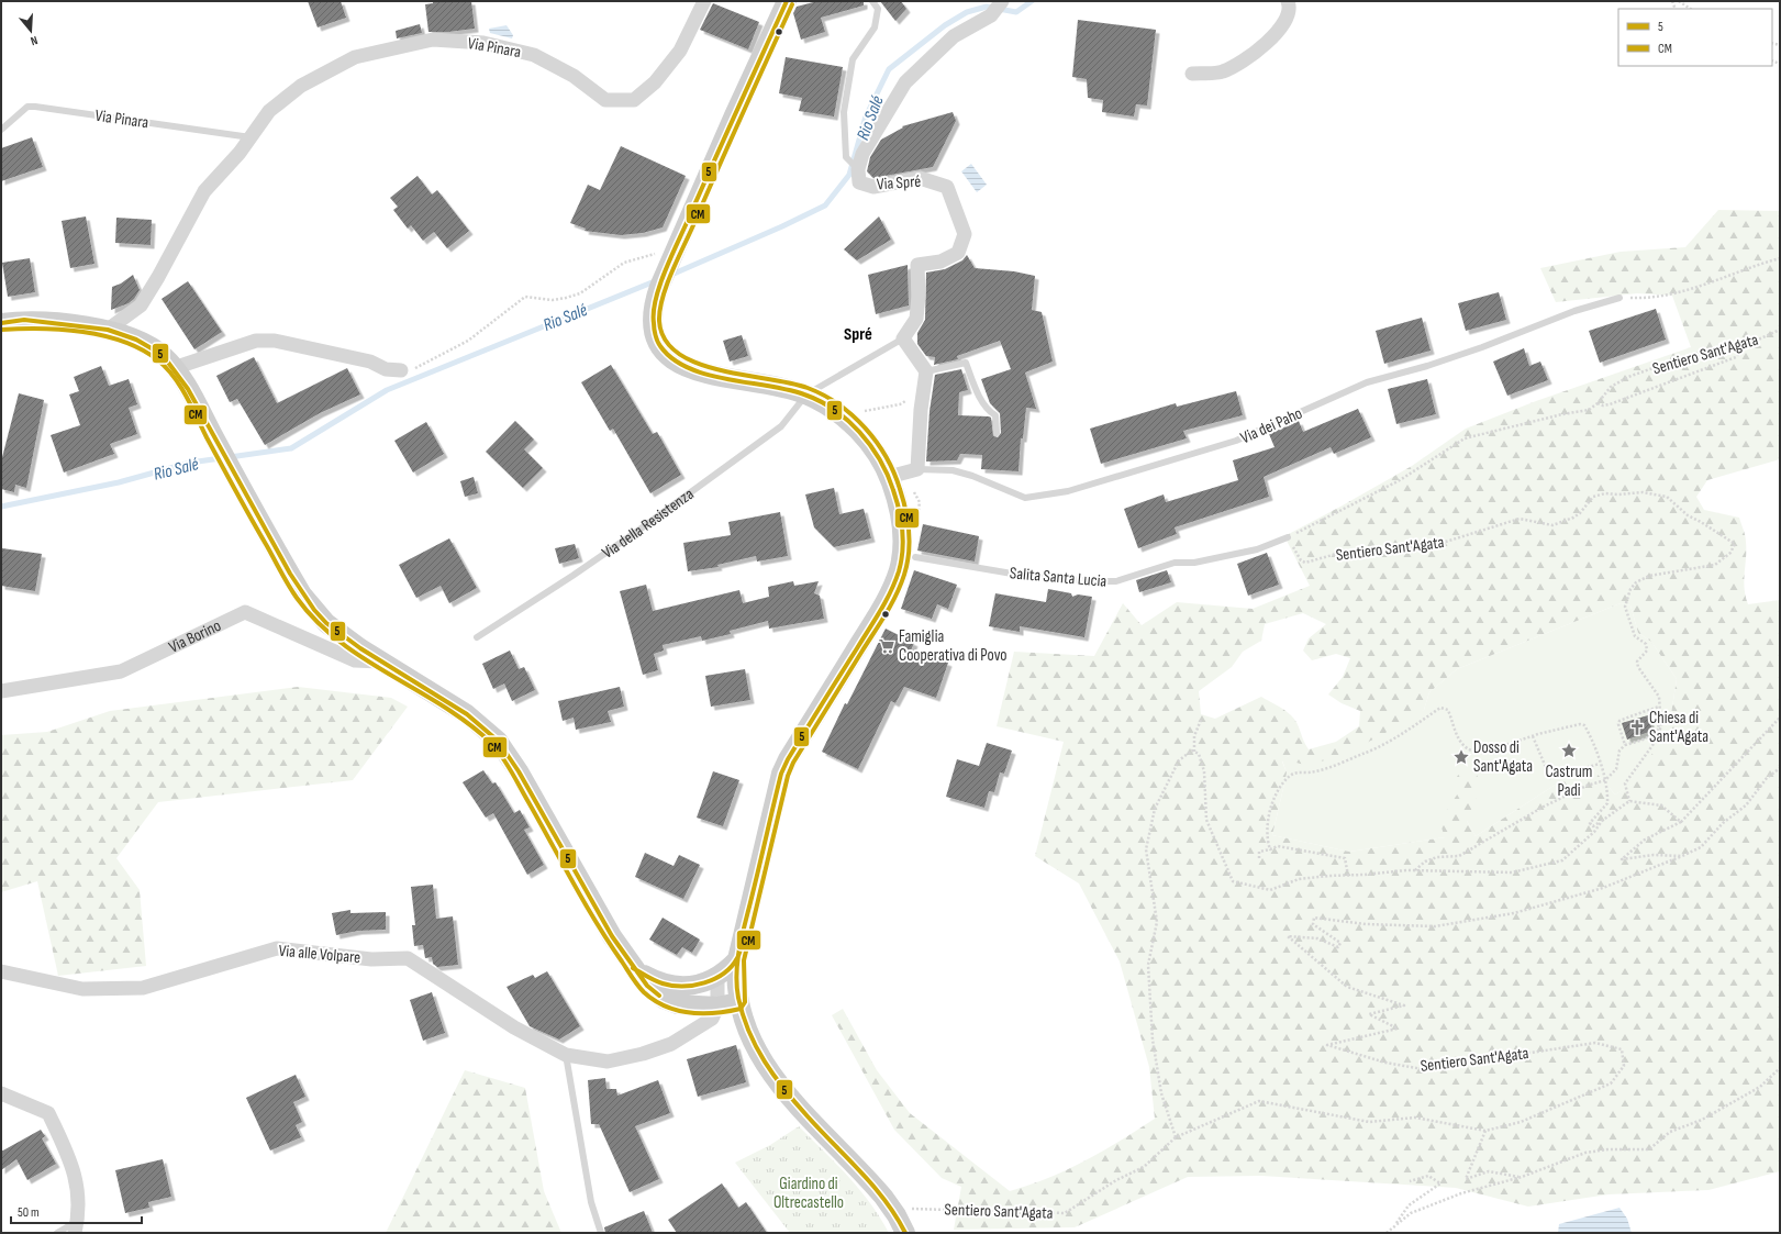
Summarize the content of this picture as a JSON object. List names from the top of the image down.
{
  "streets": {
    "street": [
      "Via Pinara",
      "Via Spré",
      "Via Borino",
      "Via alle Volpare"
    ],
    "lane": ["Via dei Paho", "Via della Resistenza", "Salita Santa Lucia"],
    "path": ["Sentiero Sant'Agata"]
  },
  "crossings": [
    ["Via Pinara", "Via Borino"],
    ["Sentiero Sant'Agata", "Salita Santa Lucia"],
    ["Via Borino", "Via alle Volpare"]
  ],
  "districts": ["Spré"],
  "water": ["Rio Salé"],
  "parks": ["Giardino di Oltrecastello"],
  "places": {
    "supermarket": ["Famiglia Cooperativa di Povo"],
    "church": ["Chiesa di Sant'Agata"],
    "place": ["Castrum Padi", "Dosso di Sant'Agata"]
  },
  "lines": ["transit line 5", "transit line CM"],
  "legend": ["5", "CM"],
  "scale_bar": "50 m",
  "north": "bottom"
}
